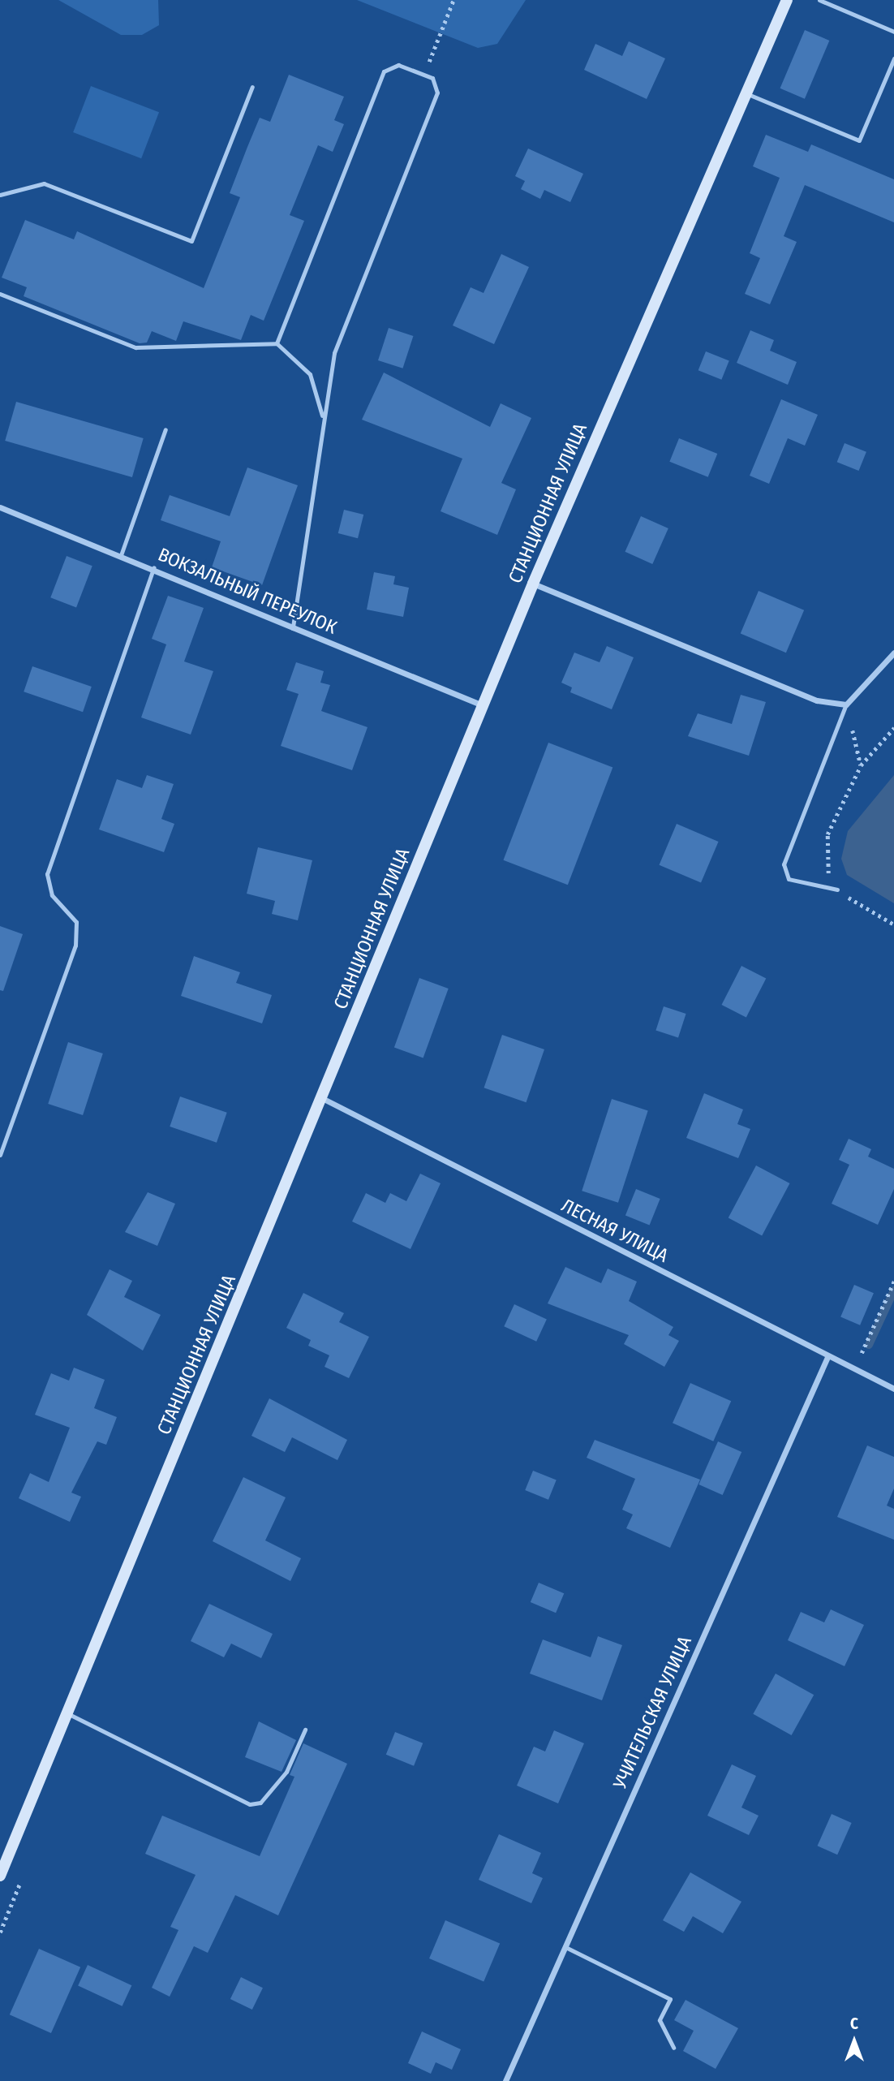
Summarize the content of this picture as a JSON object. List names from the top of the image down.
{
  "streets": {
    "main road": ["СТАНЦИОННАЯ УЛИЦА"],
    "street": ["ВОКЗАЛЬНЫЙ ПЕРЕУЛОК", "ЛЕСНАЯ УЛИЦА", "УЧИТЕЛЬСКАЯ УЛИЦА"]
  },
  "crossings": [
    ["СТАНЦИОННАЯ УЛИЦА", "ВОКЗАЛЬНЫЙ ПЕРЕУЛОК"],
    ["СТАНЦИОННАЯ УЛИЦА", "ЛЕСНАЯ УЛИЦА"],
    ["ЛЕСНАЯ УЛИЦА", "УЧИТЕЛЬСКАЯ УЛИЦА"]
  ],
  "north": "top"
}
